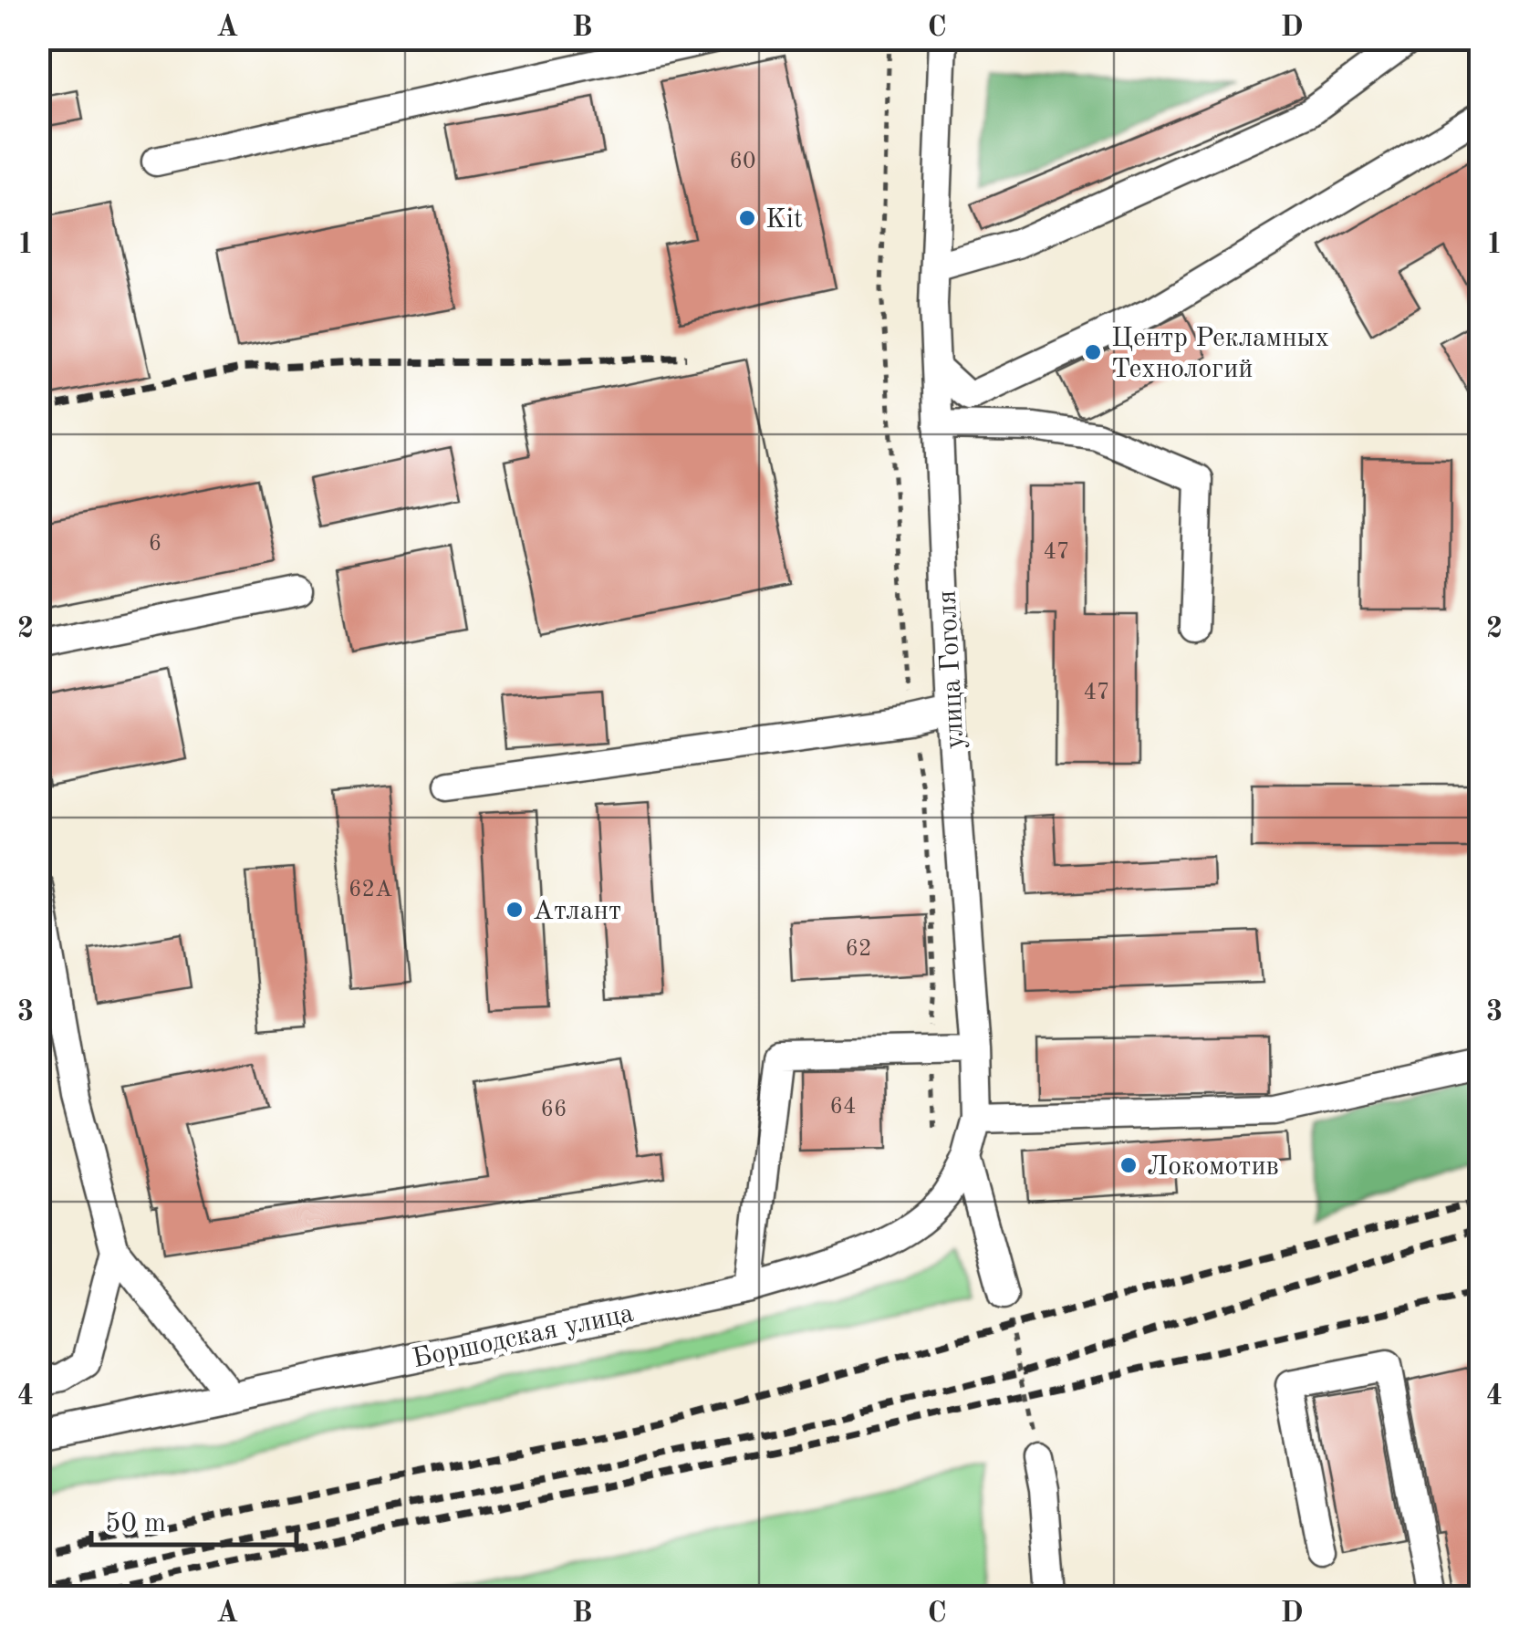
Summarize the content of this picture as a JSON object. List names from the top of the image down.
{
  "streets": {
    "street": ["улица Гоголя", "Боршодская улица"]
  },
  "crossings": [
    ["улица Гоголя", "Боршодская улица"]
  ],
  "places": [
    "Kit",
    "Центр Рекламных Технологий",
    "Атлант",
    "Локомотив"
  ],
  "house_numbers": [
    "60",
    "6",
    "47",
    "47",
    "62А",
    "62",
    "64",
    "66"
  ],
  "scale_bar": "50 m",
  "grid": {
    "columns": [
      "A",
      "B",
      "C",
      "D"
    ],
    "rows": [
      "1",
      "2",
      "3",
      "4"
    ]
  }
}
